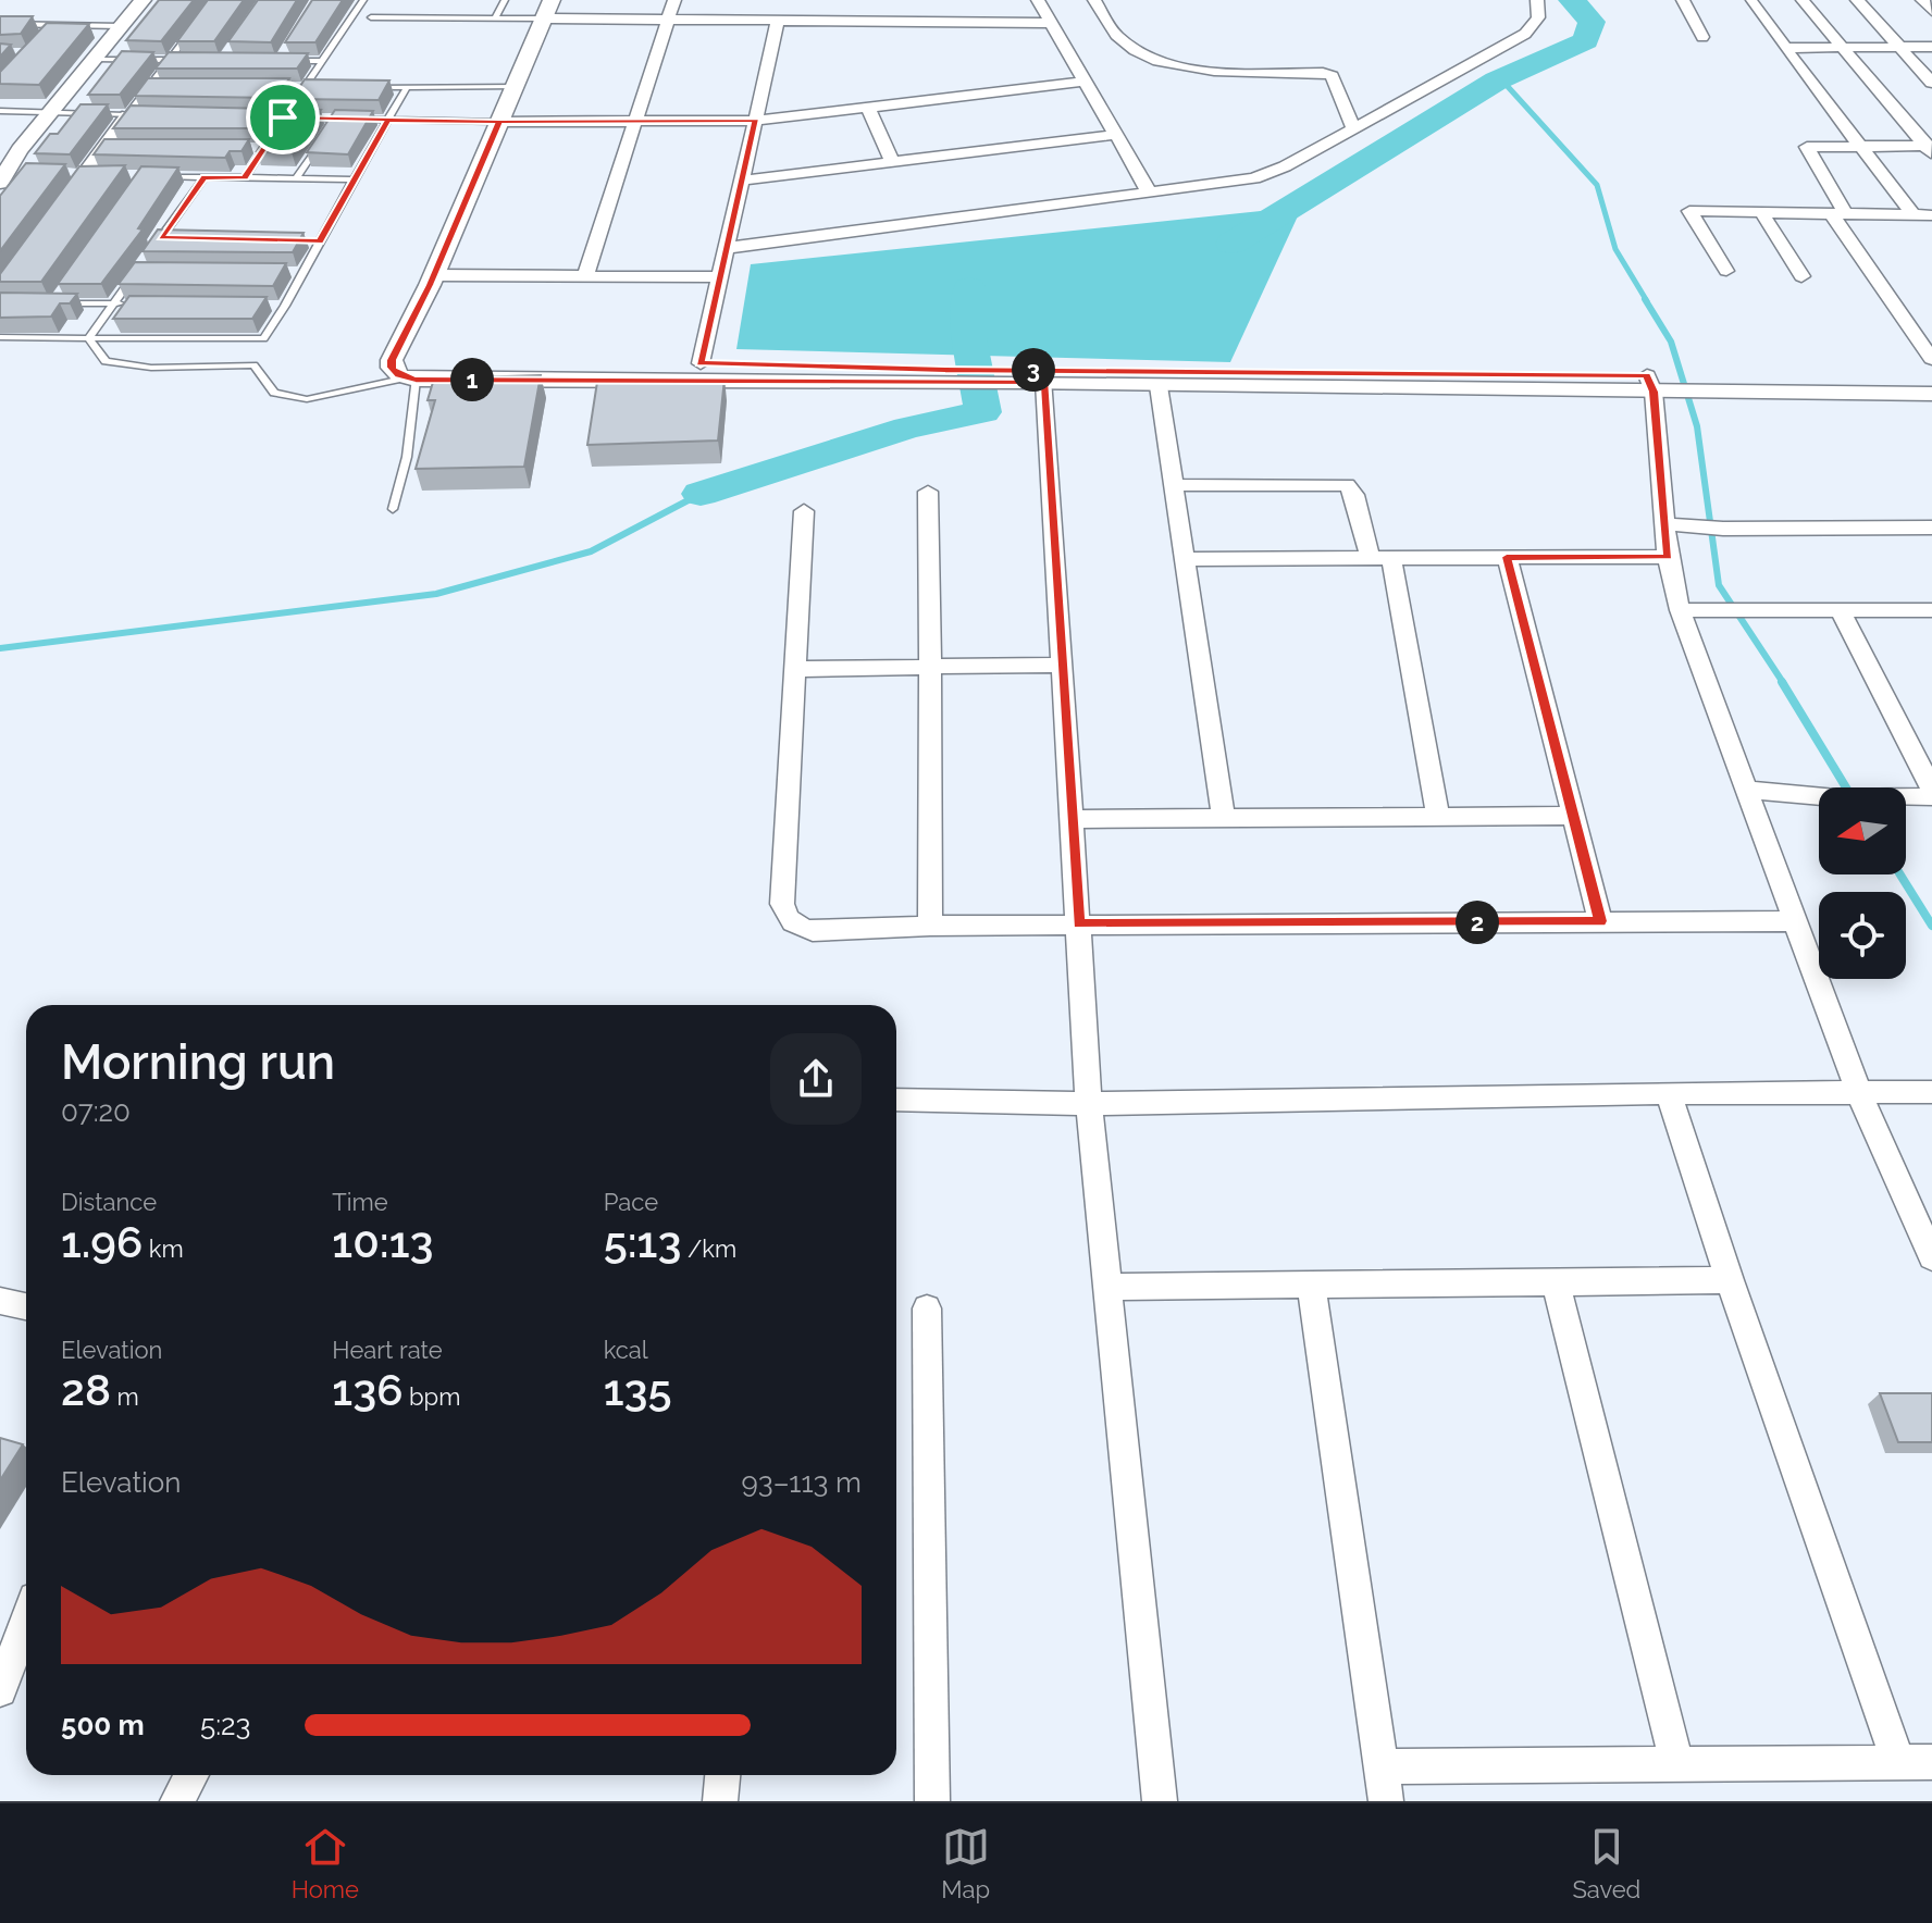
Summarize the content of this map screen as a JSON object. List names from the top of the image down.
{
  "north": "left",
  "page": {
    "pins": ["3", "1", "2"],
    "heading": ["Morning run", "07:20"],
    "stats": [
      ["Distance", "1.96 km"],
      ["Time", "10:13"],
      ["Pace", "5:13 /km"],
      ["Elevation", "28 m"],
      ["Heart rate", "136 bpm"],
      ["kcal", "135"]
    ],
    "chart": ["Elevation", "93–113 m"],
    "list": [
      {
        "name": "500 m",
        "note": "5:23"
      }
    ],
    "tabs": ["Home", "Map", "Saved"]
  }
}
